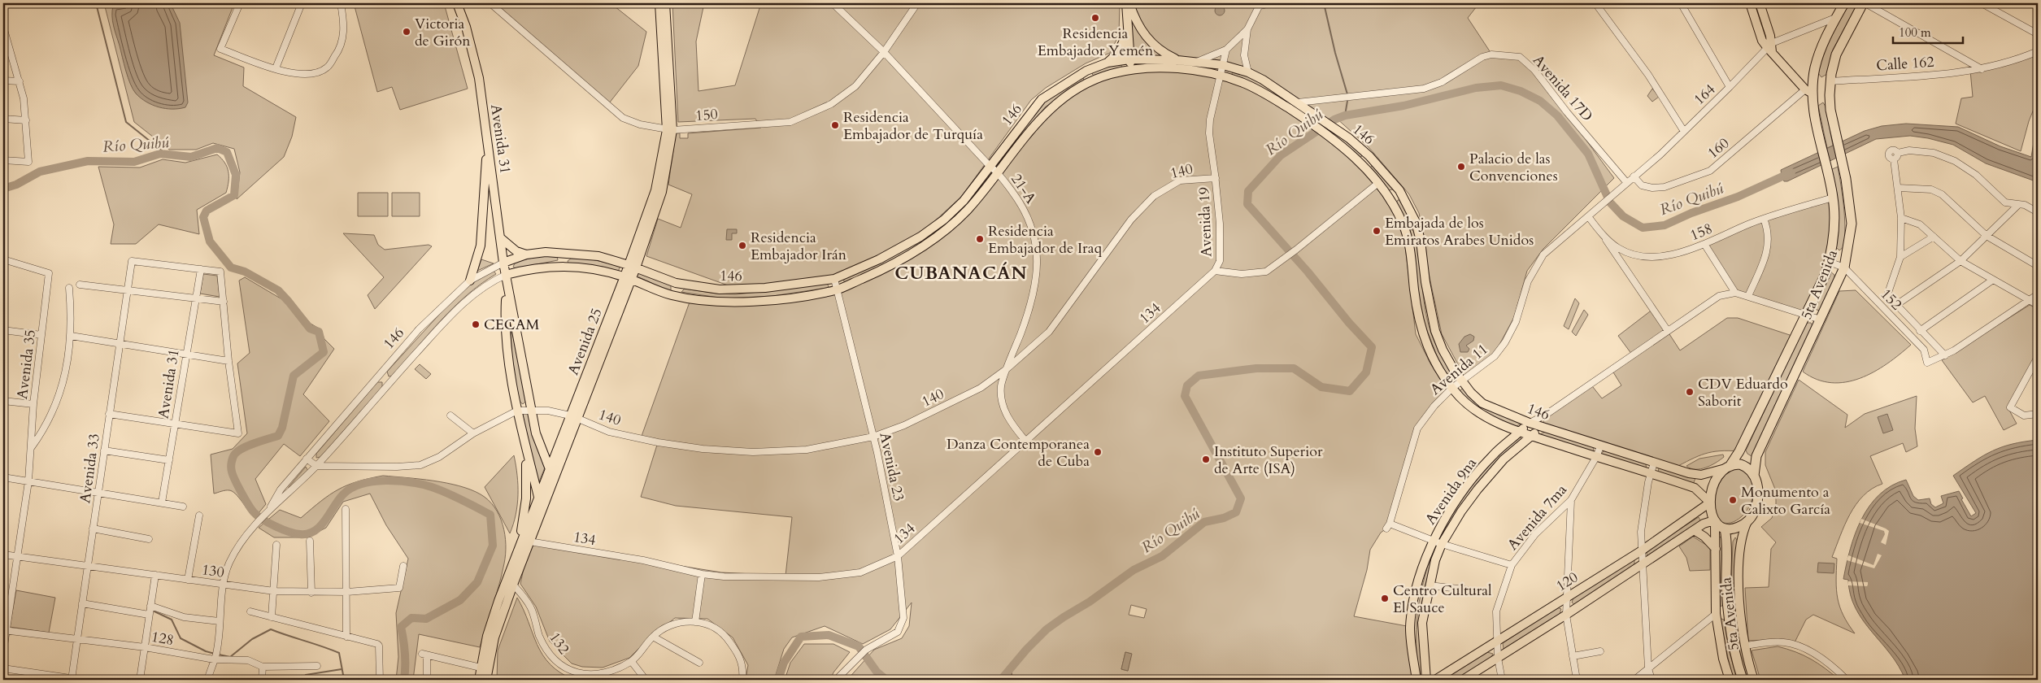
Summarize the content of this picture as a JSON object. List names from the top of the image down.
{
  "streets": {
    "highway": ["5ta Avenida"],
    "main road": [
      "146",
      "Avenida 31",
      "Avenida 25",
      "Avenida 9na",
      "120"
    ],
    "street": [
      "Calle 162",
      "Avenida 17D",
      "164",
      "150",
      "160",
      "140",
      "21-A",
      "Avenida 19",
      "158",
      "152",
      "134",
      "Avenida 35",
      "Avenida 11",
      "Avenida 23",
      "Avenida 33",
      "Avenida 7ma",
      "130",
      "128",
      "132"
    ]
  },
  "crossings": [
    ["Calle 162", "5ta Avenida"],
    ["Avenida 17D", "164"],
    ["Avenida 17D", "146"],
    ["164", "160"],
    ["164", "5ta Avenida"],
    ["164", "Avenida 11"],
    ["150", "21-A"],
    ["150", "Avenida 25"],
    ["146", "Avenida 31"],
    ["146", "140"],
    ["146", "21-A"],
    ["146", "Avenida 19"],
    ["146", "5ta Avenida"],
    ["146", "Avenida 25"],
    ["146", "Avenida 11"],
    ["146", "Avenida 23"],
    ["146", "Avenida 9na"],
    ["146", "Avenida 7ma"],
    ["146", "130"],
    ["146", "120"],
    ["146", "128"],
    ["Avenida 31", "140"],
    ["Avenida 31", "Avenida 25"],
    ["Avenida 31", "Avenida 33"],
    ["160", "5ta Avenida"],
    ["140", "21-A"],
    ["140", "Avenida 19"],
    ["140", "Avenida 25"],
    ["140", "Avenida 23"],
    ["21-A", "134"],
    ["Avenida 19", "134"],
    ["158", "5ta Avenida"],
    ["158", "Avenida 11"],
    ["5ta Avenida", "152"],
    ["5ta Avenida", "120"],
    ["134", "Avenida 25"],
    ["134", "Avenida 23"],
    ["Avenida 25", "132"],
    ["Avenida 35", "130"],
    ["Avenida 35", "128"],
    ["Avenida 11", "Avenida 9na"],
    ["Avenida 33", "130"],
    ["Avenida 33", "128"],
    ["Avenida 7ma", "120"]
  ],
  "districts": ["CUBANACÁN"],
  "water": ["Río Quibú"],
  "places": [
    "Residencia Embajador Yemén",
    "Victoria de Girón",
    "Residencia Embajador de Turquía",
    "Palacio de las Convenciones",
    "Embajada de los Emiratos Arabes Unidos",
    "Residencia Embajador de Iraq",
    "Residencia Embajador Irán",
    "CECAM",
    "CDV Eduardo Saborit",
    "Danza Contemporanea de Cuba",
    "Instituto Superior de Arte (ISA)",
    "Monumento a Calixto García",
    "Centro Cultural El Sauce"
  ],
  "scale_bar": "100 m"
}
